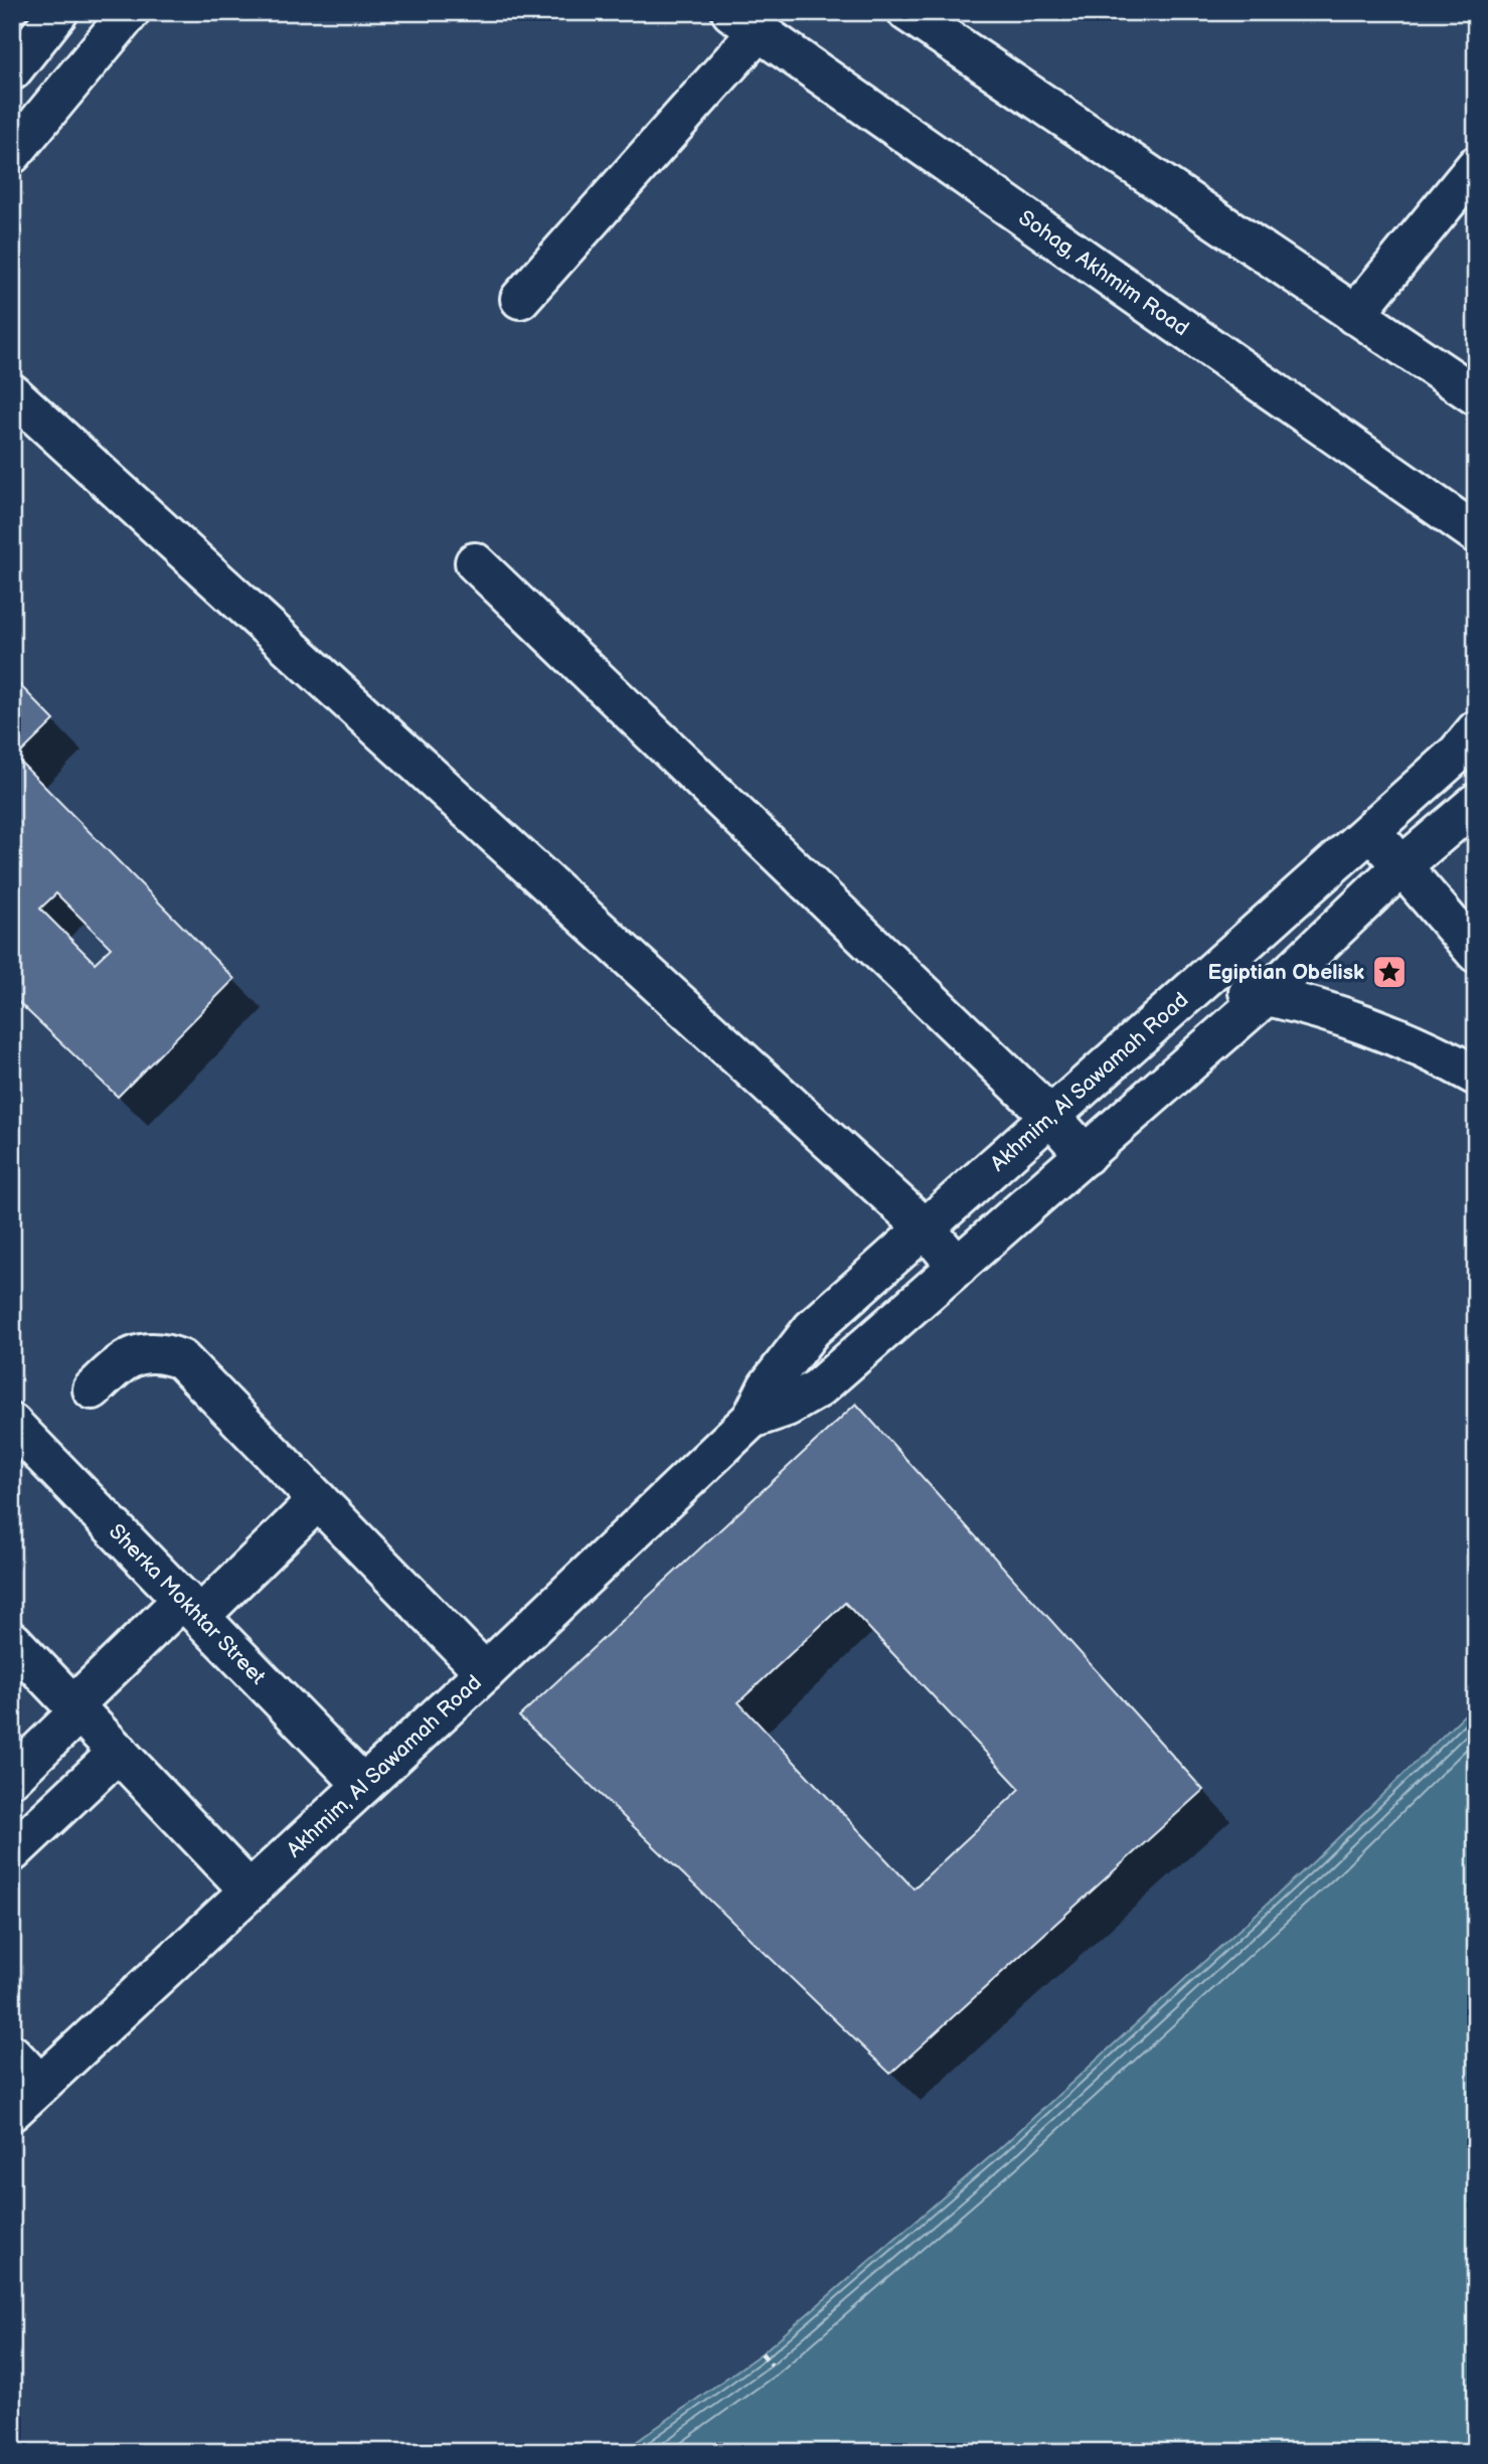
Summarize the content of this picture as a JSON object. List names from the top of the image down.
{
  "streets": {
    "main road": ["Sohag, Akhmim Road", "Akhmim, Al Sawamah Road", "Sherka Mokhtar Street"]
  },
  "crossings": [
    ["Akhmim, Al Sawamah Road", "Sherka Mokhtar Street"]
  ],
  "places": {
    "place": ["Egiptian Obelisk"]
  }
}
